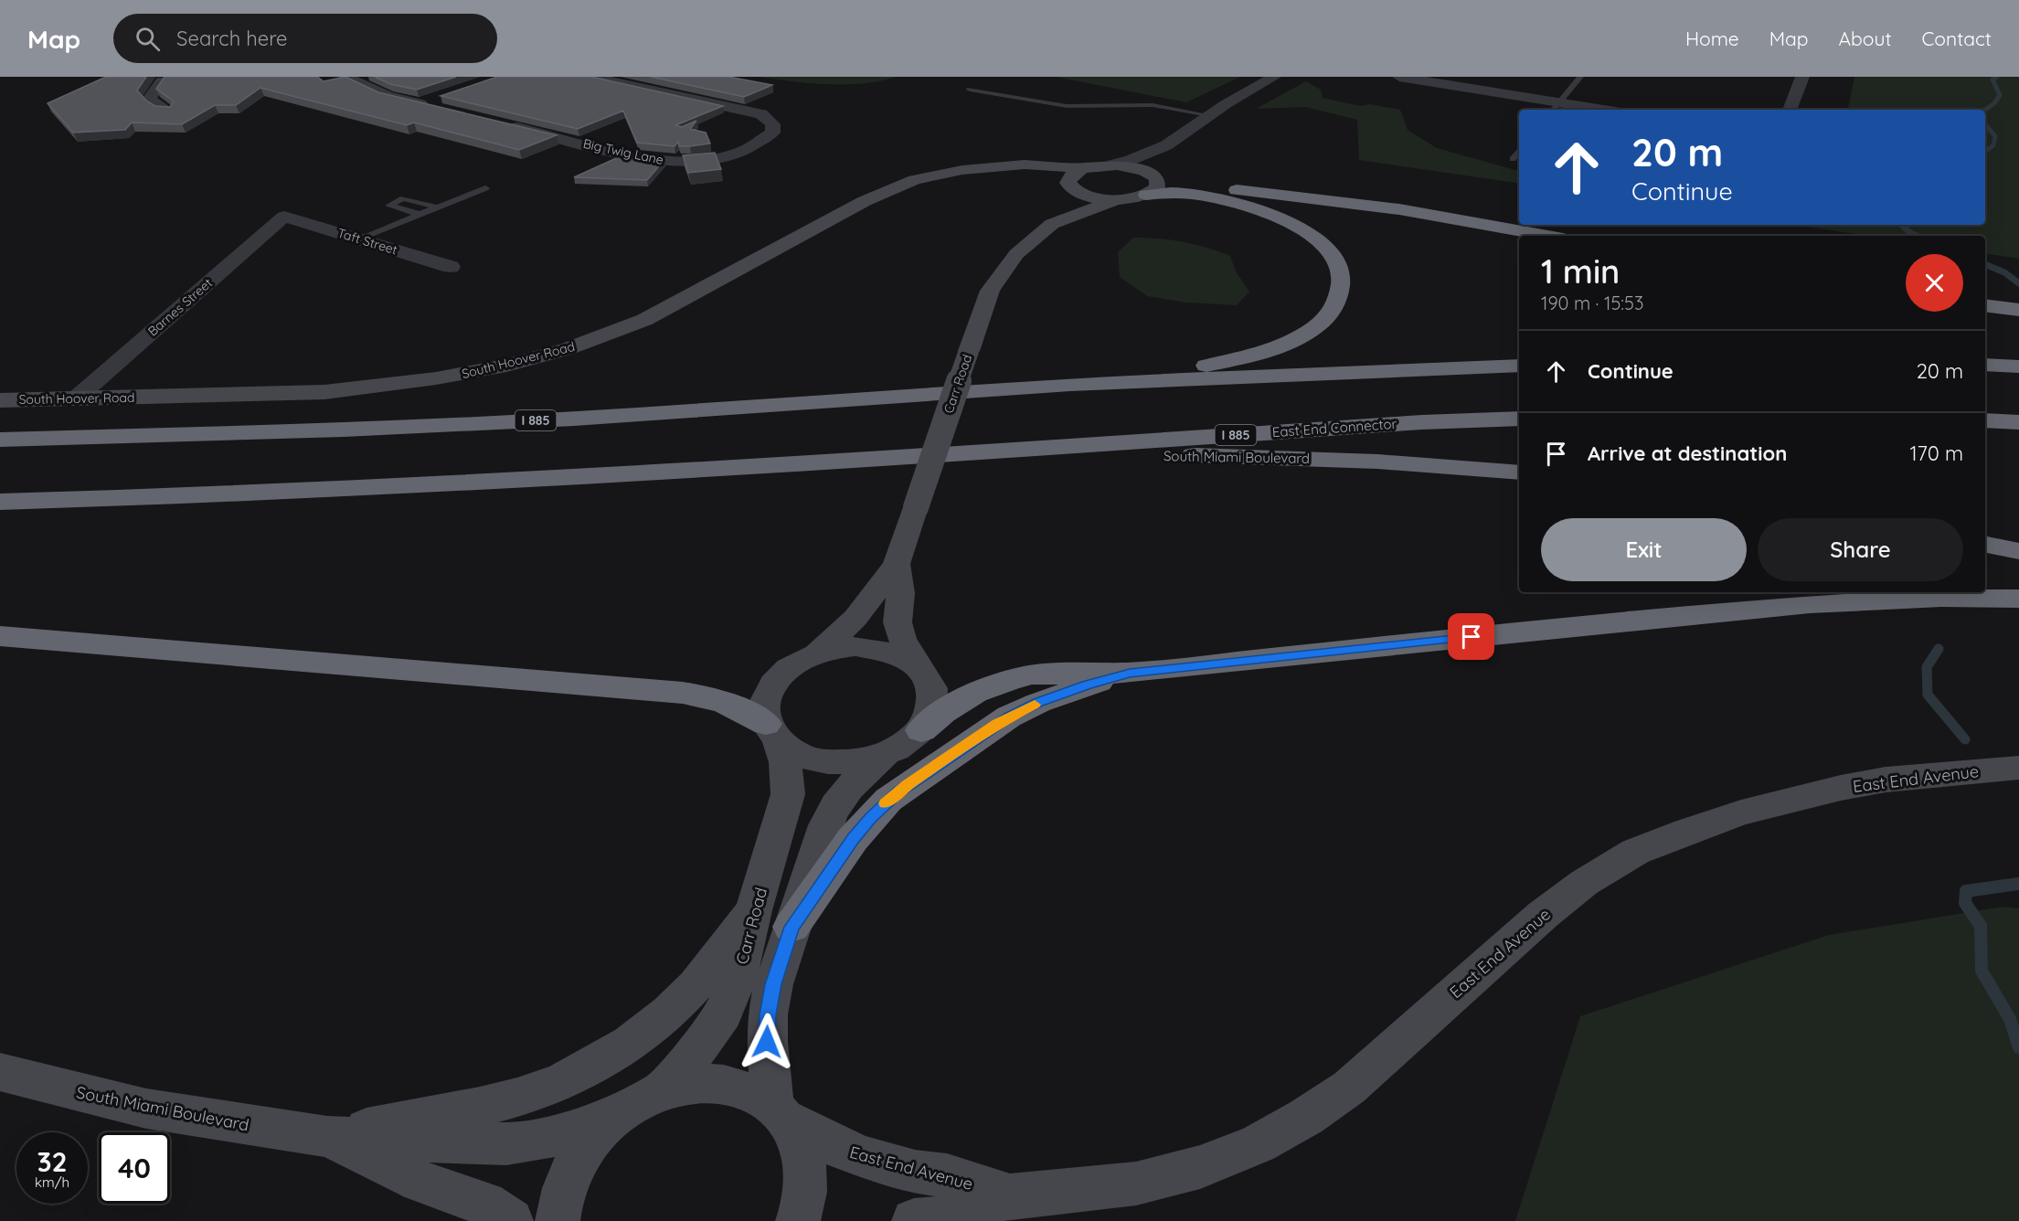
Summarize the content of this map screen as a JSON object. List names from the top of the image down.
{
  "streets": {
    "highway": ["I 885", "East End Connector", "South Miami Boulevard"],
    "street": [
      "Big Twig Lane",
      "Taft Street",
      "Barnes Street",
      "South Hoover Road",
      "Carr Road",
      "East End Avenue"
    ]
  },
  "crossings": [
    ["Taft Street", "Barnes Street"],
    ["Barnes Street", "South Hoover Road"],
    ["South Hoover Road", "Carr Road"],
    ["Carr Road", "East End Avenue"],
    ["I 885", "East End Connector"],
    ["I 885", "South Miami Boulevard"],
    ["East End Connector", "South Miami Boulevard"]
  ],
  "page": {
    "header": "Map",
    "search": "Search here",
    "nav": [
      "Home",
      "Map",
      "About",
      "Contact"
    ],
    "turn": ["20 m", "Continue"],
    "heading": ["1 min", "190 m · 15:53"],
    "list": [
      {
        "name": "Continue",
        "value": "20 m"
      },
      {
        "name": "Arrive at destination",
        "value": "170 m"
      }
    ],
    "buttons": ["Exit", "Share"],
    "speed": "32 km/h",
    "limit": "40"
  }
}
